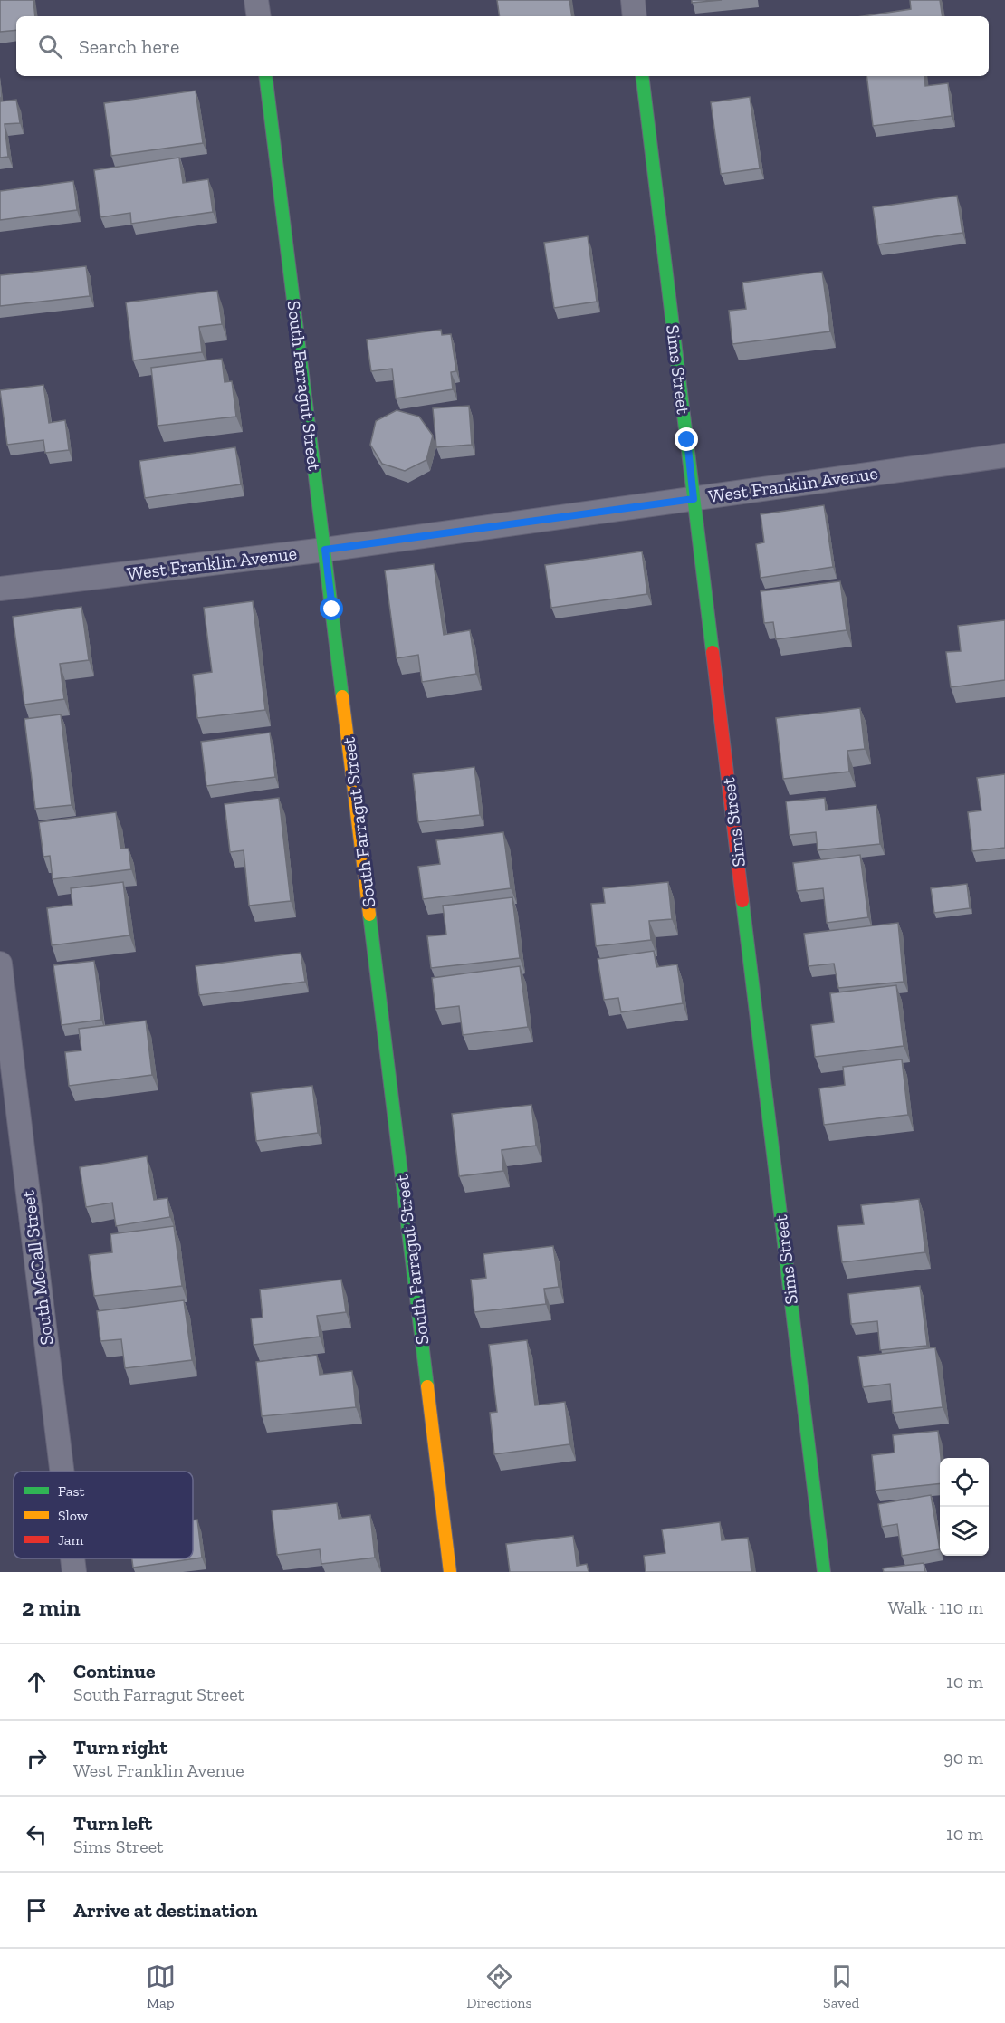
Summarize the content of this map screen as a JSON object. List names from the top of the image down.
{
  "streets": {
    "street": [
      "Sims Street",
      "South Farragut Street",
      "West Franklin Avenue",
      "South McCall Street"
    ]
  },
  "crossings": [
    ["Sims Street", "West Franklin Avenue"],
    ["South Farragut Street", "West Franklin Avenue"]
  ],
  "legend": ["Fast", "Slow", "Jam"],
  "page": {
    "search": "Search here",
    "heading": ["2 min", "Walk · 110 m"],
    "list": [
      ["Continue", "South Farragut Street", "10 m"],
      ["Turn right", "West Franklin Avenue", "90 m"],
      ["Turn left", "Sims Street", "10 m"],
      "Arrive at destination"
    ],
    "nav": ["Map", "Directions", "Saved"]
  }
}
